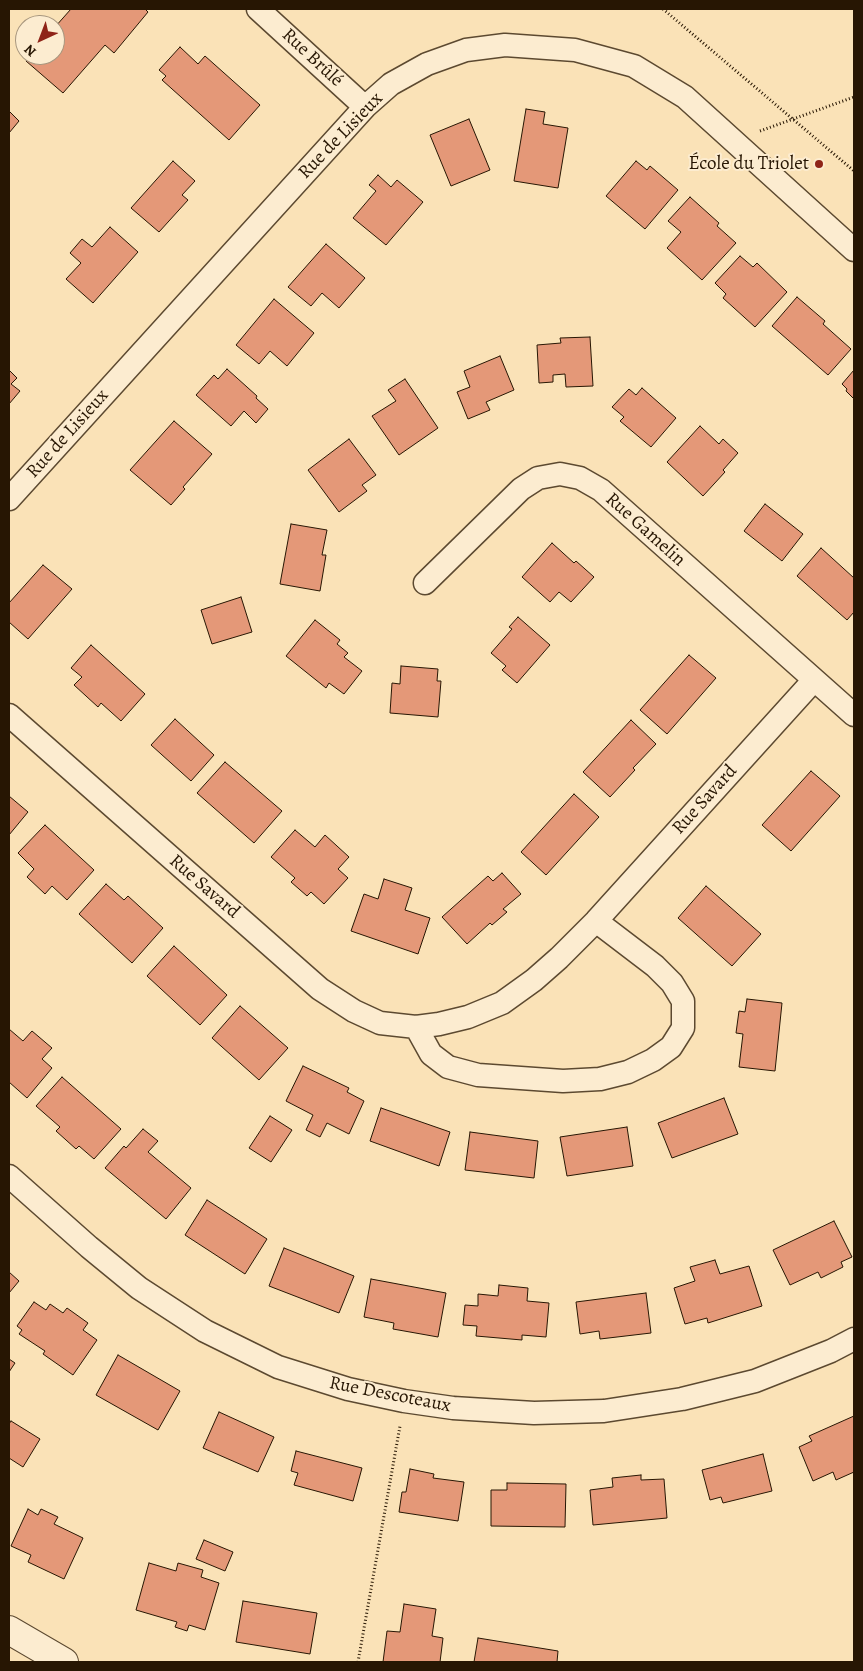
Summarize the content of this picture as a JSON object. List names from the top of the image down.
{
  "streets": {
    "street": [
      "Rue Brûlé",
      "Rue de Lisieux",
      "Rue Gamelin",
      "Rue Savard",
      "Rue Descoteaux"
    ]
  },
  "crossings": [
    ["Rue Brûlé", "Rue de Lisieux"],
    ["Rue Gamelin", "Rue Savard"]
  ],
  "places": ["École du Triolet"],
  "north": "bottom left"
}
